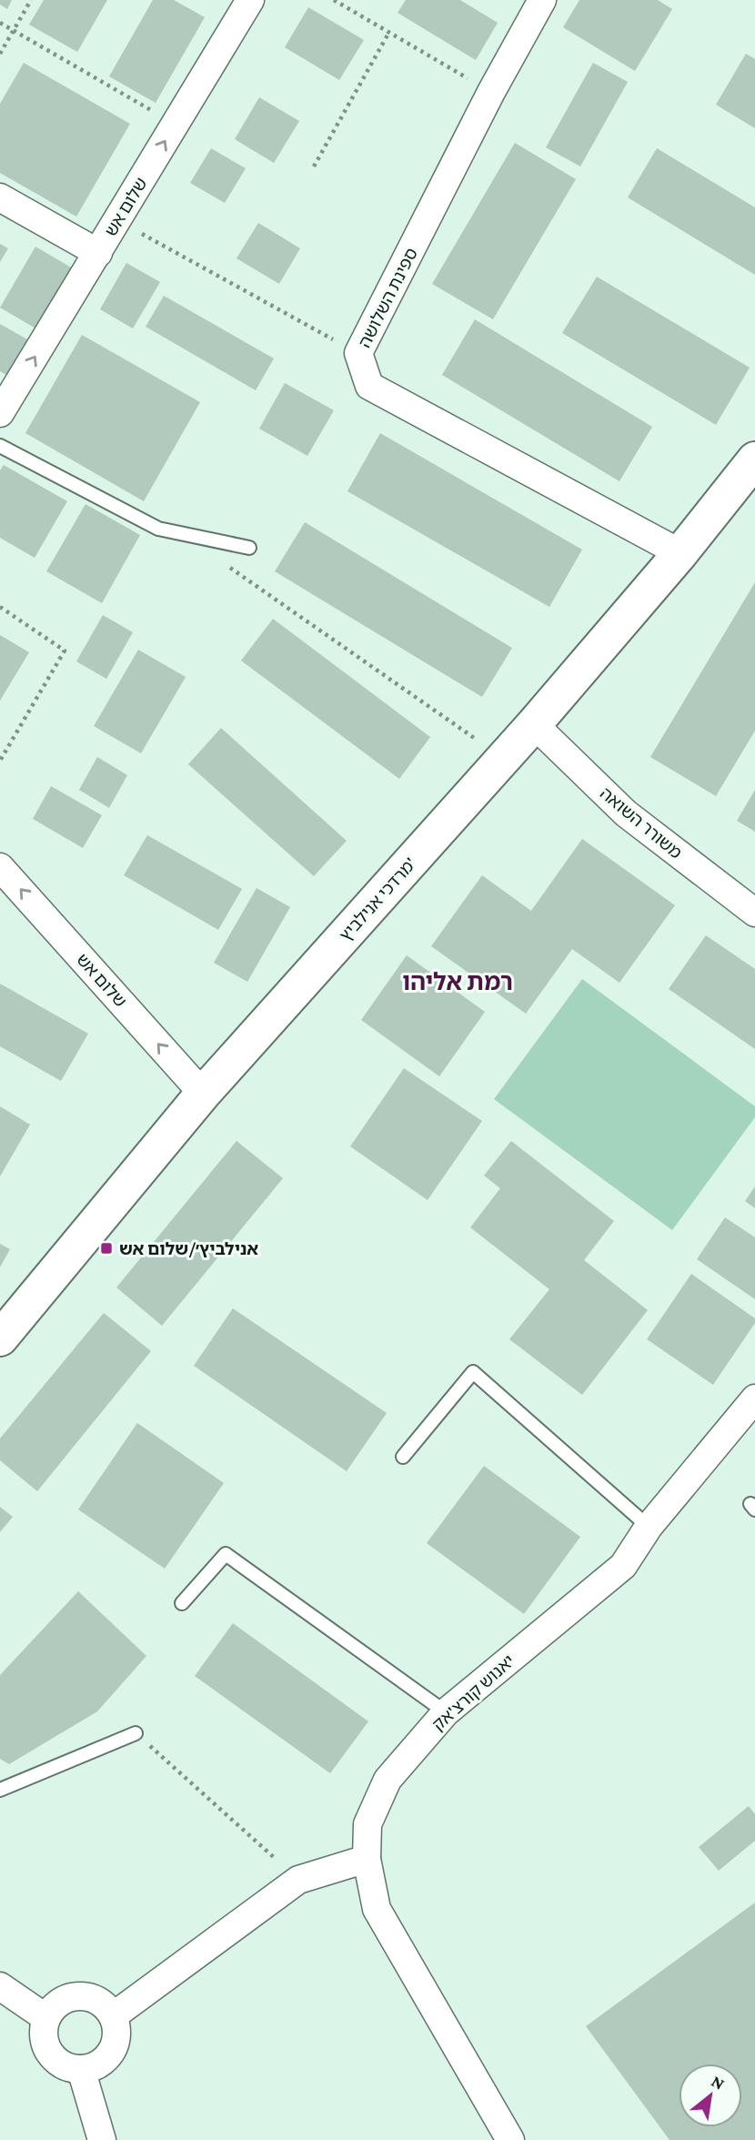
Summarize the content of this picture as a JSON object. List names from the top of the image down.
{
  "streets": {
    "street": [
      "שלום אש",
      "ספינת השלושה",
      "משורר השואה",
      "מרדכי אנילביץ'",
      "יאנוש קורצ'אק"
    ]
  },
  "crossings": [
    ["שלום אש", "מרדכי אנילביץ'"],
    ["ספינת השלושה", "מרדכי אנילביץ'"],
    ["משורר השואה", "מרדכי אנילביץ'"]
  ],
  "one_way": ["שלום אש"],
  "districts": ["רמת אליהו"],
  "places": {
    "transit": ["אנילביץ׳/שלום אש"]
  },
  "north": "top right"
}
